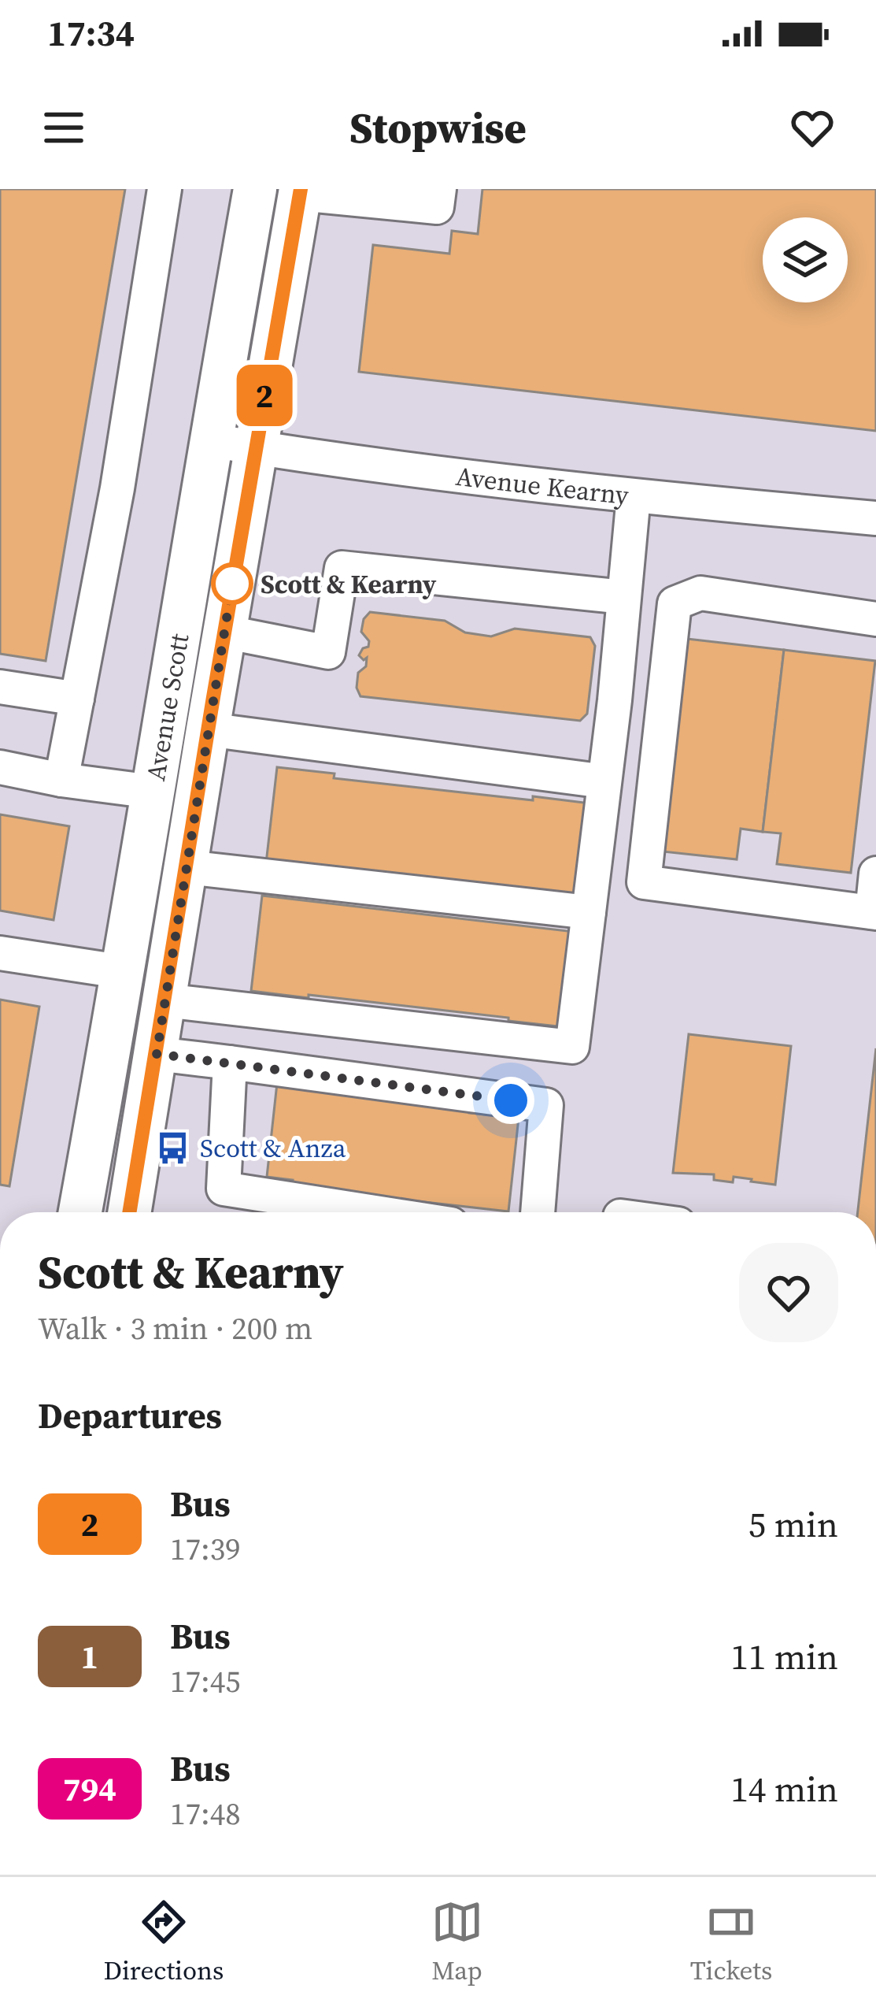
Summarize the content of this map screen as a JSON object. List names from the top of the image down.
{
  "streets": {
    "main road": ["Avenue Scott"],
    "street": ["Avenue Kearny"]
  },
  "crossings": [
    ["Avenue Kearny", "Avenue Scott"]
  ],
  "places": {
    "other": ["Scott & Kearny"],
    "bus stop": ["Scott & Anza"]
  },
  "lines": ["bus line 2"],
  "page": {
    "status": "17:34",
    "header": "Stopwise",
    "on_map": "2",
    "heading": [
      ["Scott & Kearny", "Walk · 3 min · 200 m"],
      "Departures"
    ],
    "list": [
      {
        "mark": "2",
        "name": "Bus",
        "note": "17:39",
        "value": "5 min"
      },
      {
        "mark": "1",
        "name": "Bus",
        "note": "17:45",
        "value": "11 min"
      },
      {
        "mark": "794",
        "name": "Bus",
        "note": "17:48",
        "value": "14 min"
      }
    ],
    "tabs": ["Directions", "Map", "Tickets"]
  }
}
